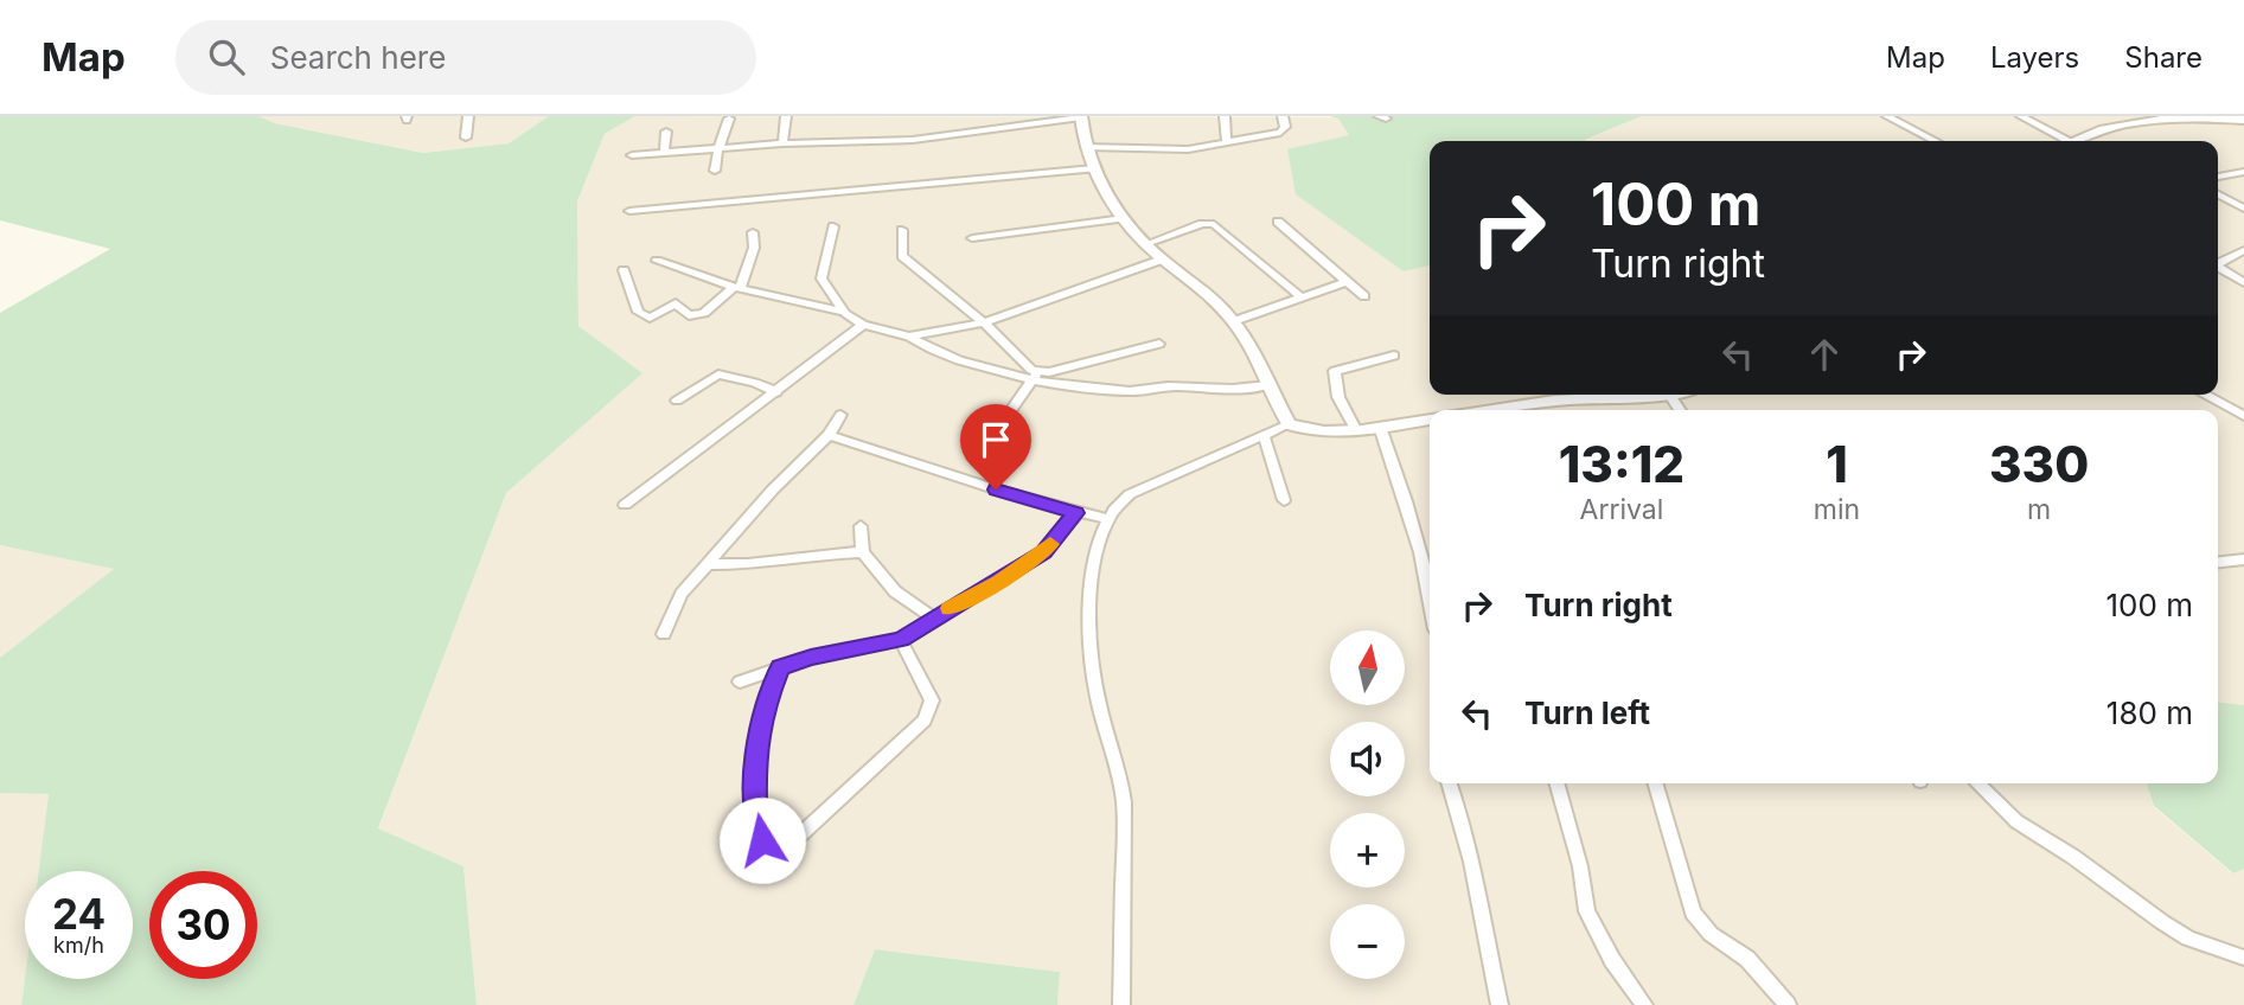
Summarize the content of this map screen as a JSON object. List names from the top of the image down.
{
  "north": "top",
  "page": {
    "header": "Map",
    "search": "Search here",
    "nav": ["Map", "Layers", "Share"],
    "turn": ["100 m", "Turn right"],
    "eta": [
      "13:12",
      "Arrival",
      "1",
      "min",
      "330",
      "m"
    ],
    "list": [
      {
        "name": "Turn right",
        "value": "100 m"
      },
      {
        "name": "Turn left",
        "value": "180 m"
      }
    ],
    "map_buttons": ["+", "−"],
    "speed": "24 km/h",
    "limit": "30"
  }
}
